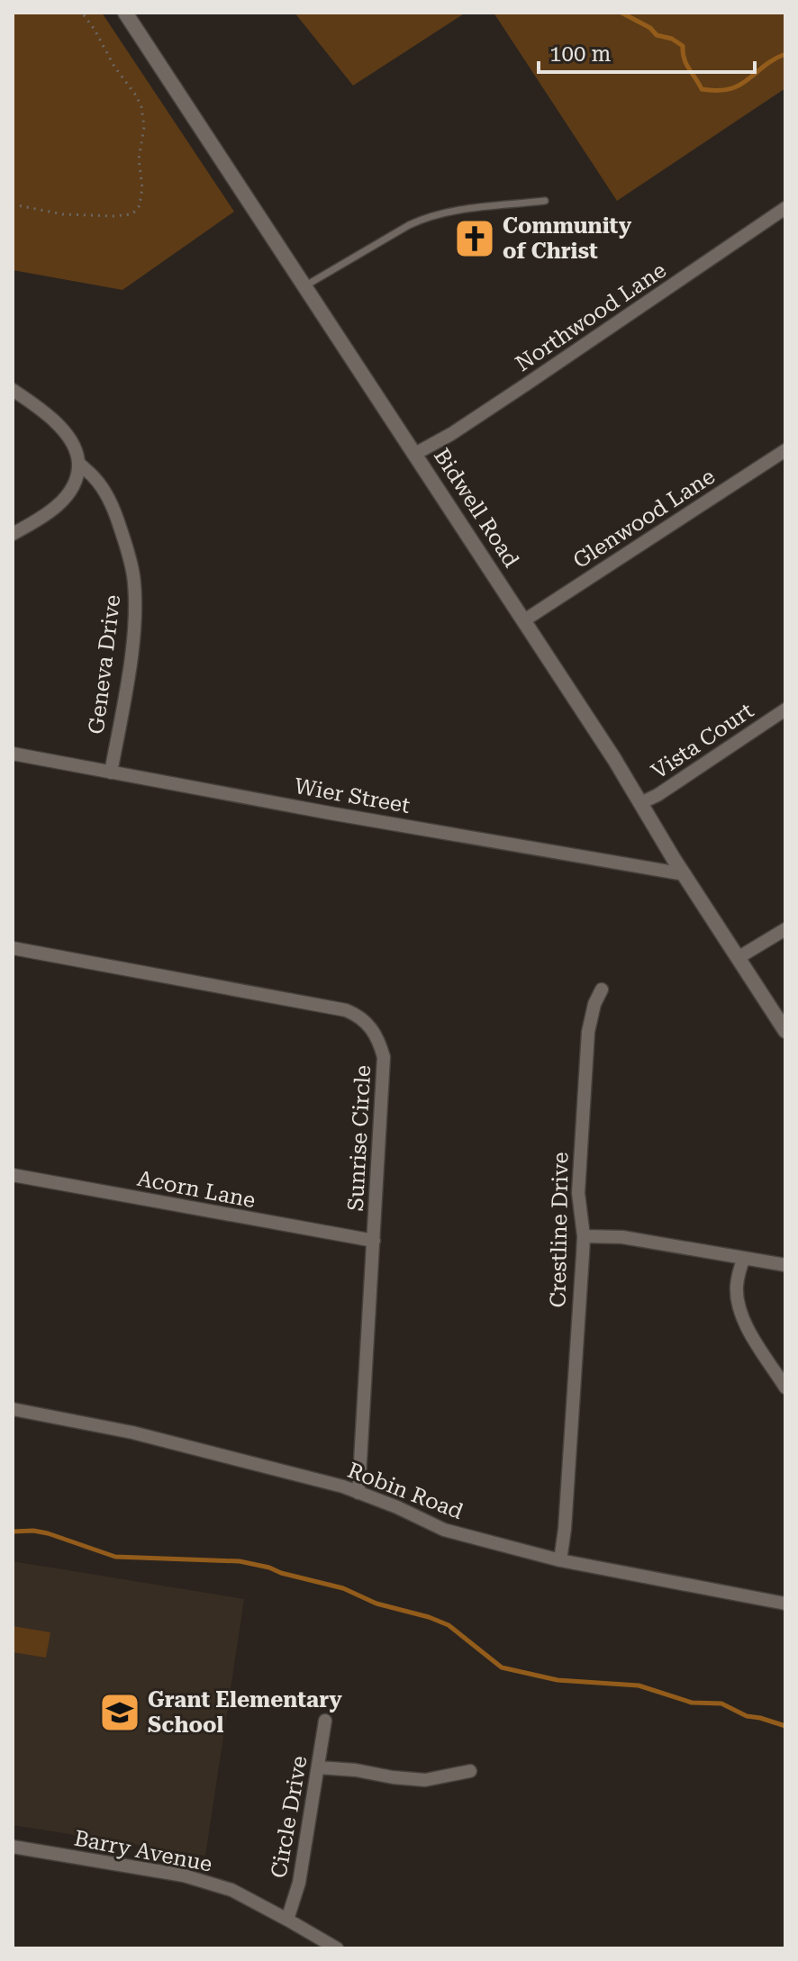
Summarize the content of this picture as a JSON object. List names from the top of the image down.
{
  "streets": {
    "street": [
      "Northwood Lane",
      "Bidwell Road",
      "Glenwood Lane",
      "Geneva Drive",
      "Vista Court",
      "Wier Street",
      "Sunrise Circle",
      "Acorn Lane",
      "Crestline Drive",
      "Robin Road",
      "Circle Drive",
      "Barry Avenue"
    ]
  },
  "crossings": [
    ["Northwood Lane", "Bidwell Road"],
    ["Bidwell Road", "Glenwood Lane"],
    ["Bidwell Road", "Vista Court"],
    ["Bidwell Road", "Wier Street"],
    ["Geneva Drive", "Wier Street"],
    ["Sunrise Circle", "Acorn Lane"],
    ["Sunrise Circle", "Robin Road"],
    ["Crestline Drive", "Robin Road"],
    ["Circle Drive", "Barry Avenue"]
  ],
  "places": {
    "church": ["Community of Christ"],
    "school or university": ["Grant Elementary School"]
  },
  "scale_bar": "100 m"
}
